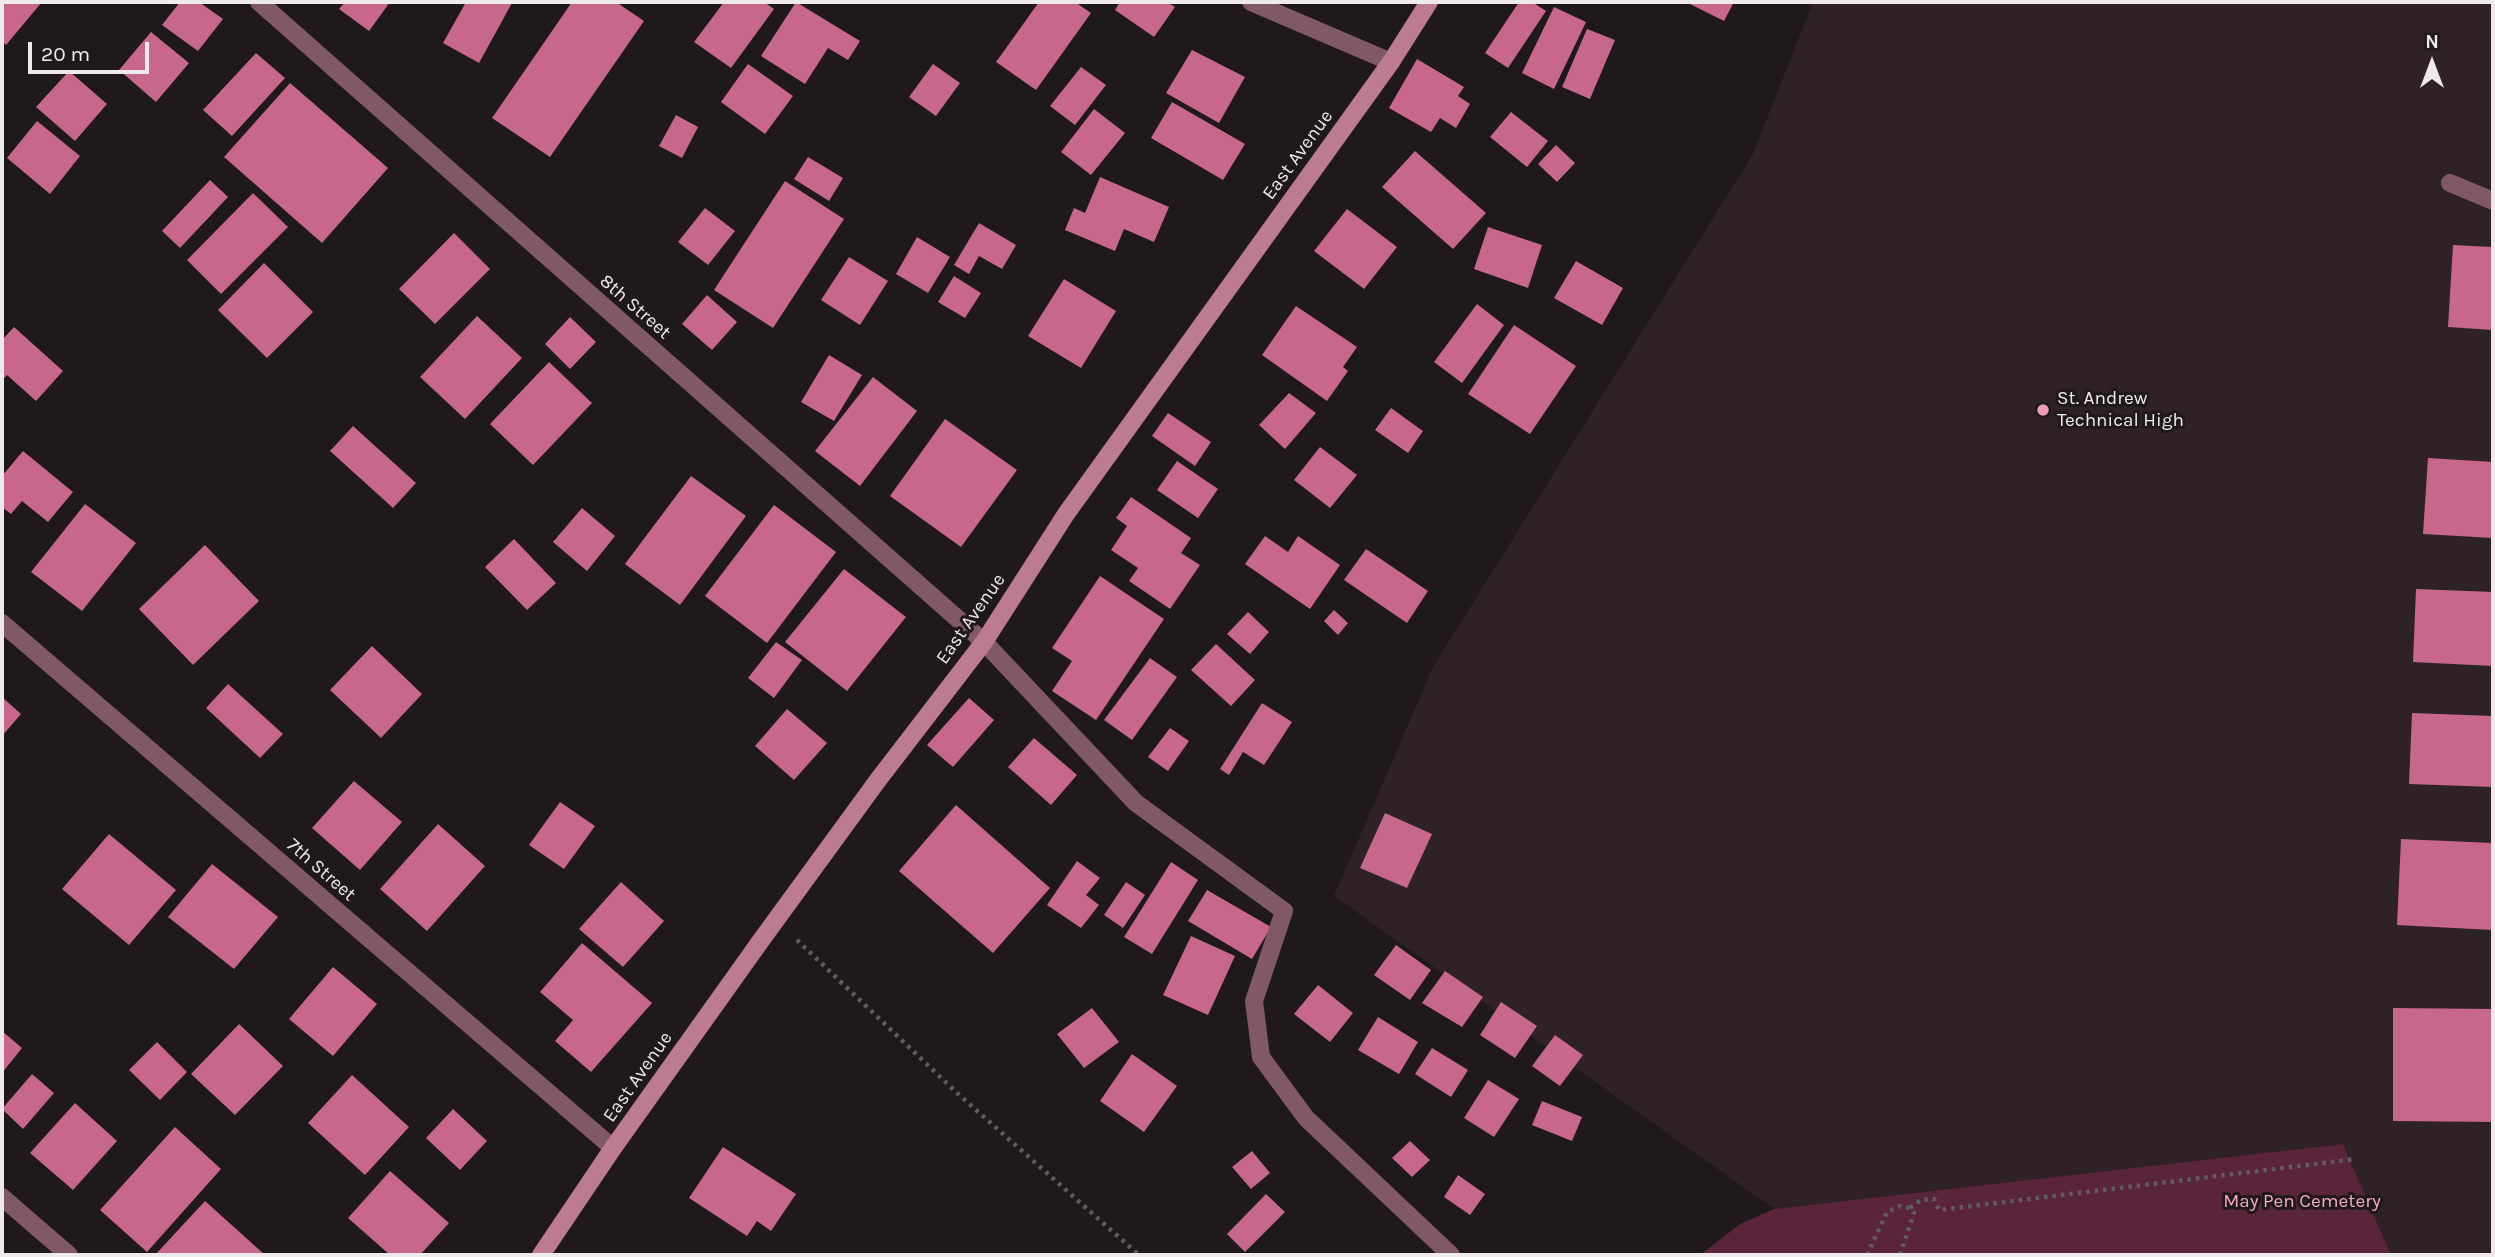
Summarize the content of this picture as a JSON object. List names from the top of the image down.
{
  "streets": {
    "main road": ["East Avenue"],
    "street": ["8th Street", "7th Street"]
  },
  "crossings": [
    ["East Avenue", "8th Street"],
    ["East Avenue", "7th Street"]
  ],
  "parks": ["May Pen Cemetery"],
  "places": ["St. Andrew Technical High"],
  "scale_bar": "20 m",
  "north": "top"
}
